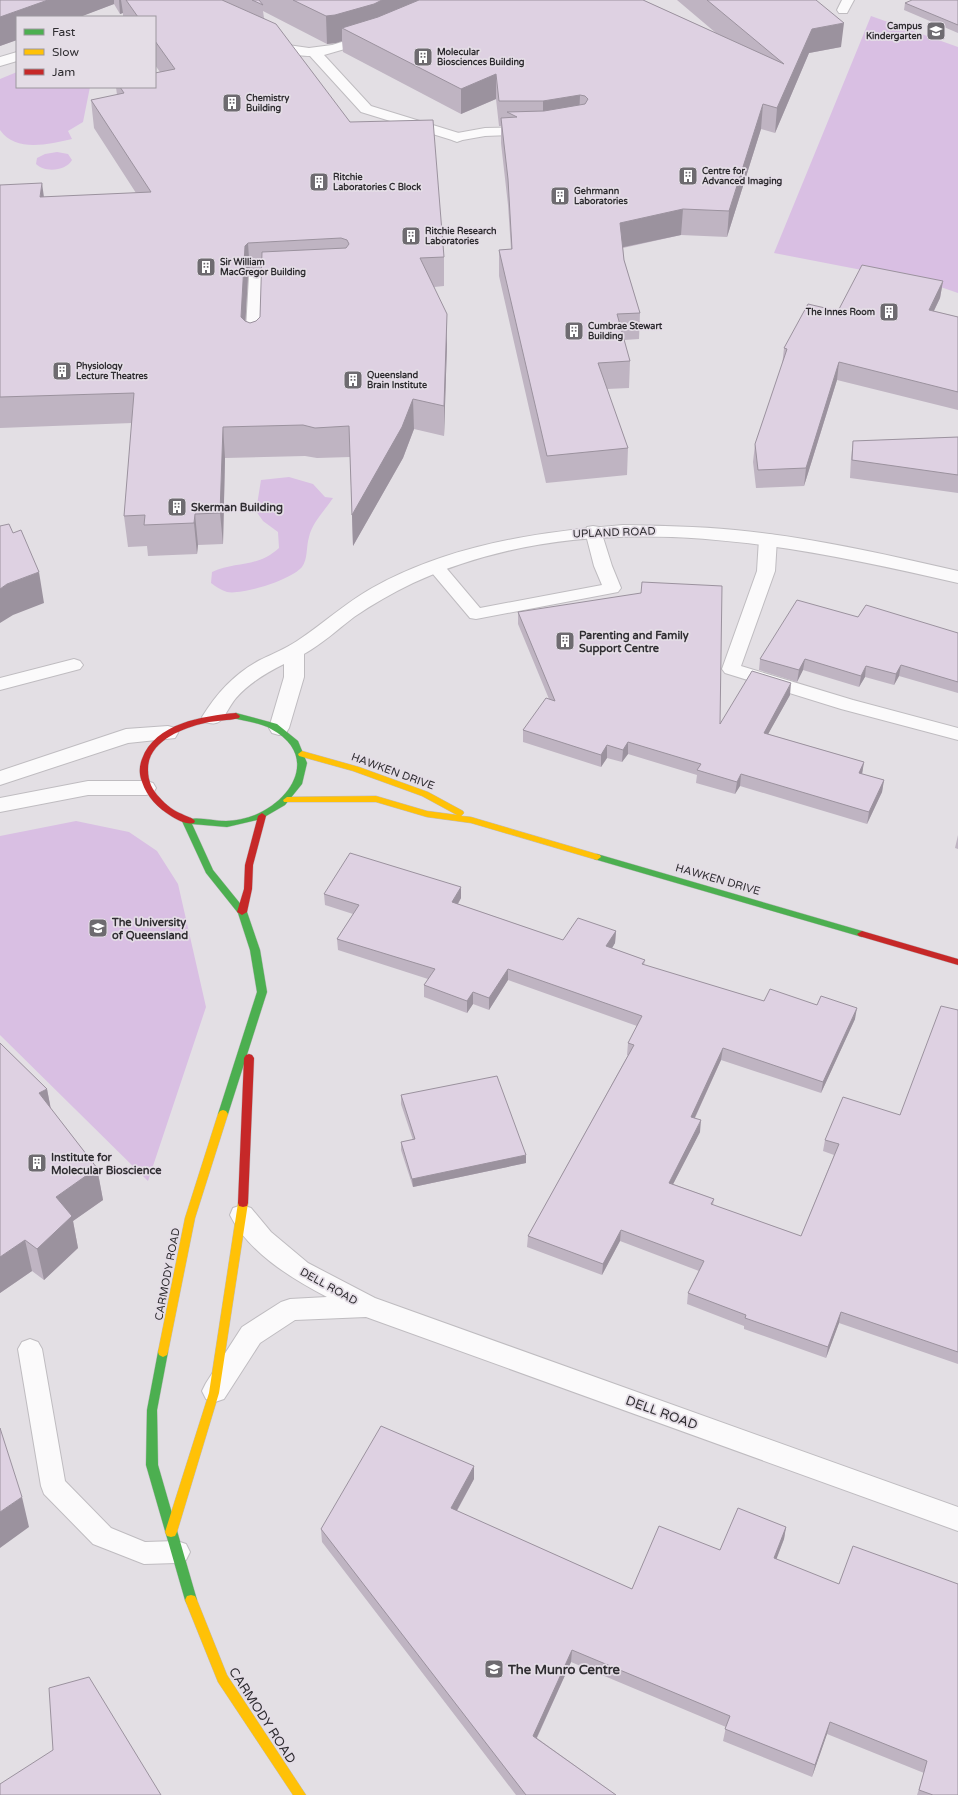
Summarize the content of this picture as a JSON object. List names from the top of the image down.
{
  "streets": {
    "main road": ["HAWKEN DRIVE", "CARMODY ROAD"],
    "street": ["UPLAND ROAD", "DELL ROAD"]
  },
  "crossings": [
    ["UPLAND ROAD", "HAWKEN DRIVE"],
    ["UPLAND ROAD", "CARMODY ROAD"],
    ["HAWKEN DRIVE", "CARMODY ROAD"],
    ["CARMODY ROAD", "DELL ROAD"]
  ],
  "places": {
    "school or university": ["Campus Kindergarten", "The University of Queensland", "The Munro Centre"],
    "building": [
      "Molecular Biosciences Building",
      "Chemistry Building",
      "Centre for Advanced Imaging",
      "Ritchie Laboratories C Block",
      "Gehrmann Laboratories",
      "Ritchie Research Laboratories",
      "Sir William MacGregor Building",
      "The Innes Room",
      "Cumbrae Stewart Building",
      "Physiology Lecture Theatres",
      "Queensland Brain Institute",
      "Skerman Building",
      "Parenting and Family Support Centre",
      "Institute for Molecular Bioscience"
    ]
  },
  "legend": ["Fast", "Slow", "Jam"]
}
